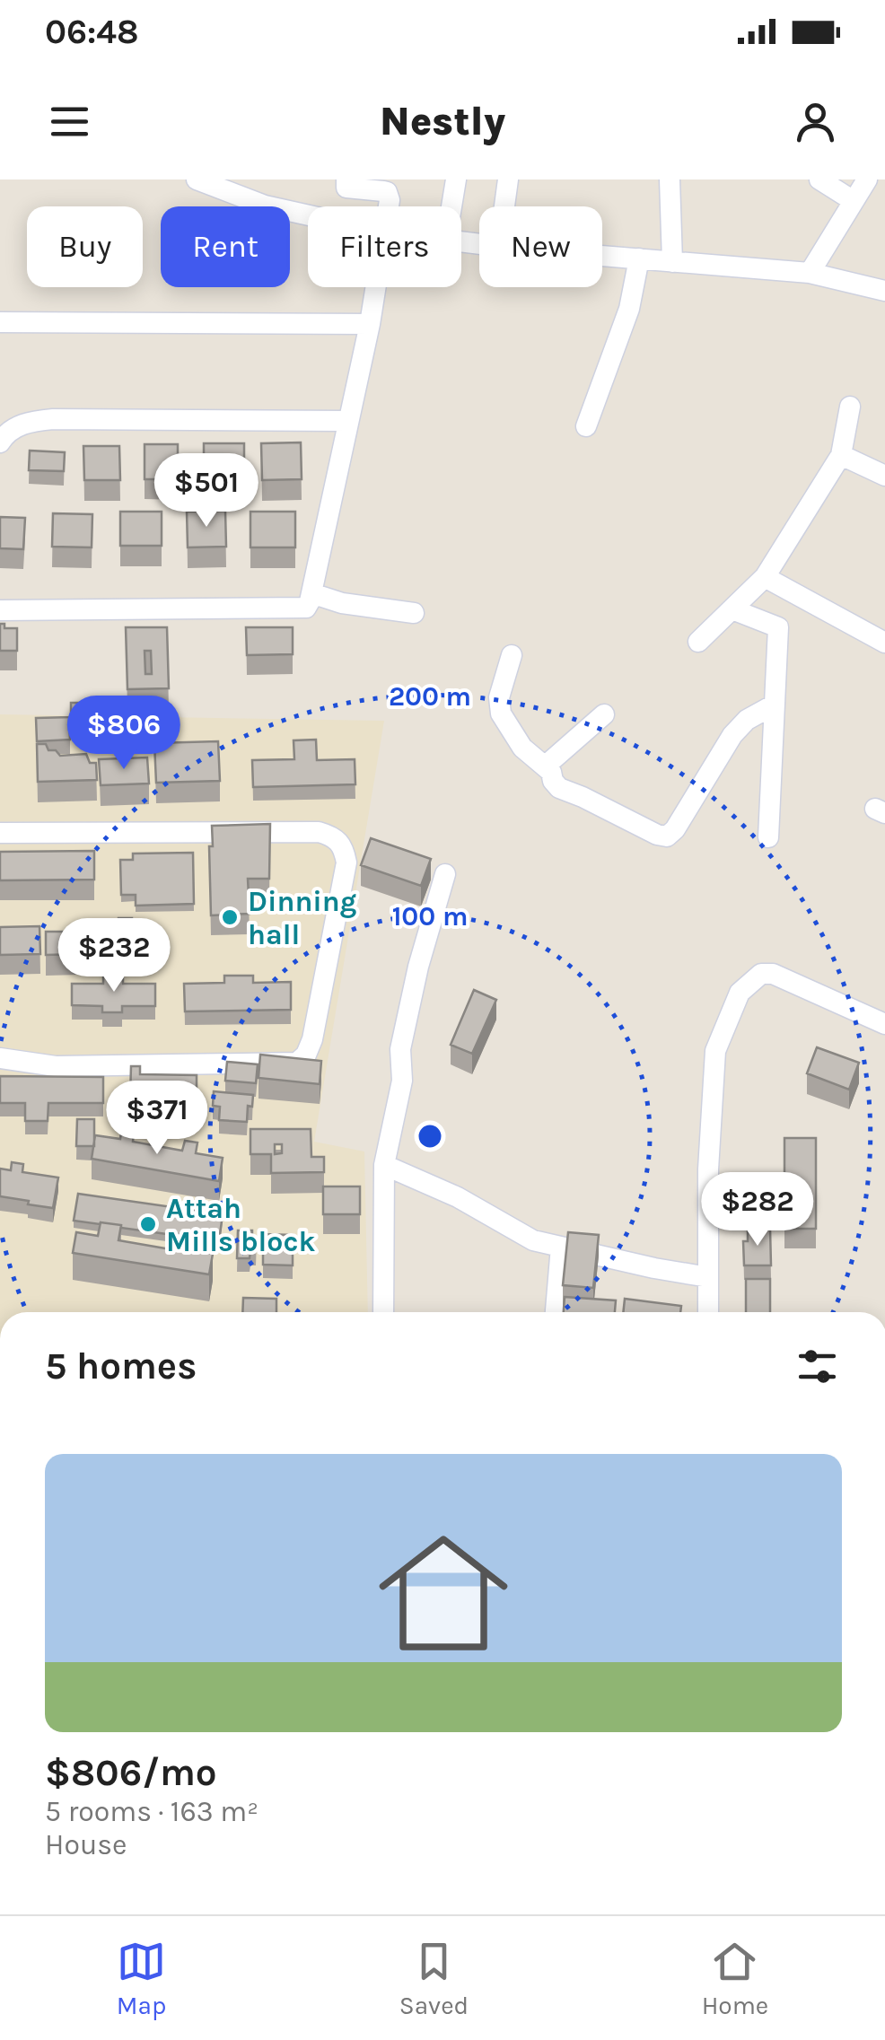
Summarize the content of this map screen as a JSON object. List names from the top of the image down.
{
  "places": ["Dinning hall", "Attah Mills block"],
  "page": {
    "status": "06:48",
    "header": "Nestly",
    "chip": [
      "Buy",
      "Rent",
      "Filters",
      "New"
    ],
    "price": [
      "$501",
      "$806",
      "$232",
      "$371",
      "$282"
    ],
    "heading": "5 homes",
    "list": [
      {
        "name": "$806/mo",
        "note": "5 rooms · 163 m² · House"
      }
    ],
    "tabs": ["Map", "Saved", "Home"]
  },
  "rings": ["200 m", "100 m"]
}
